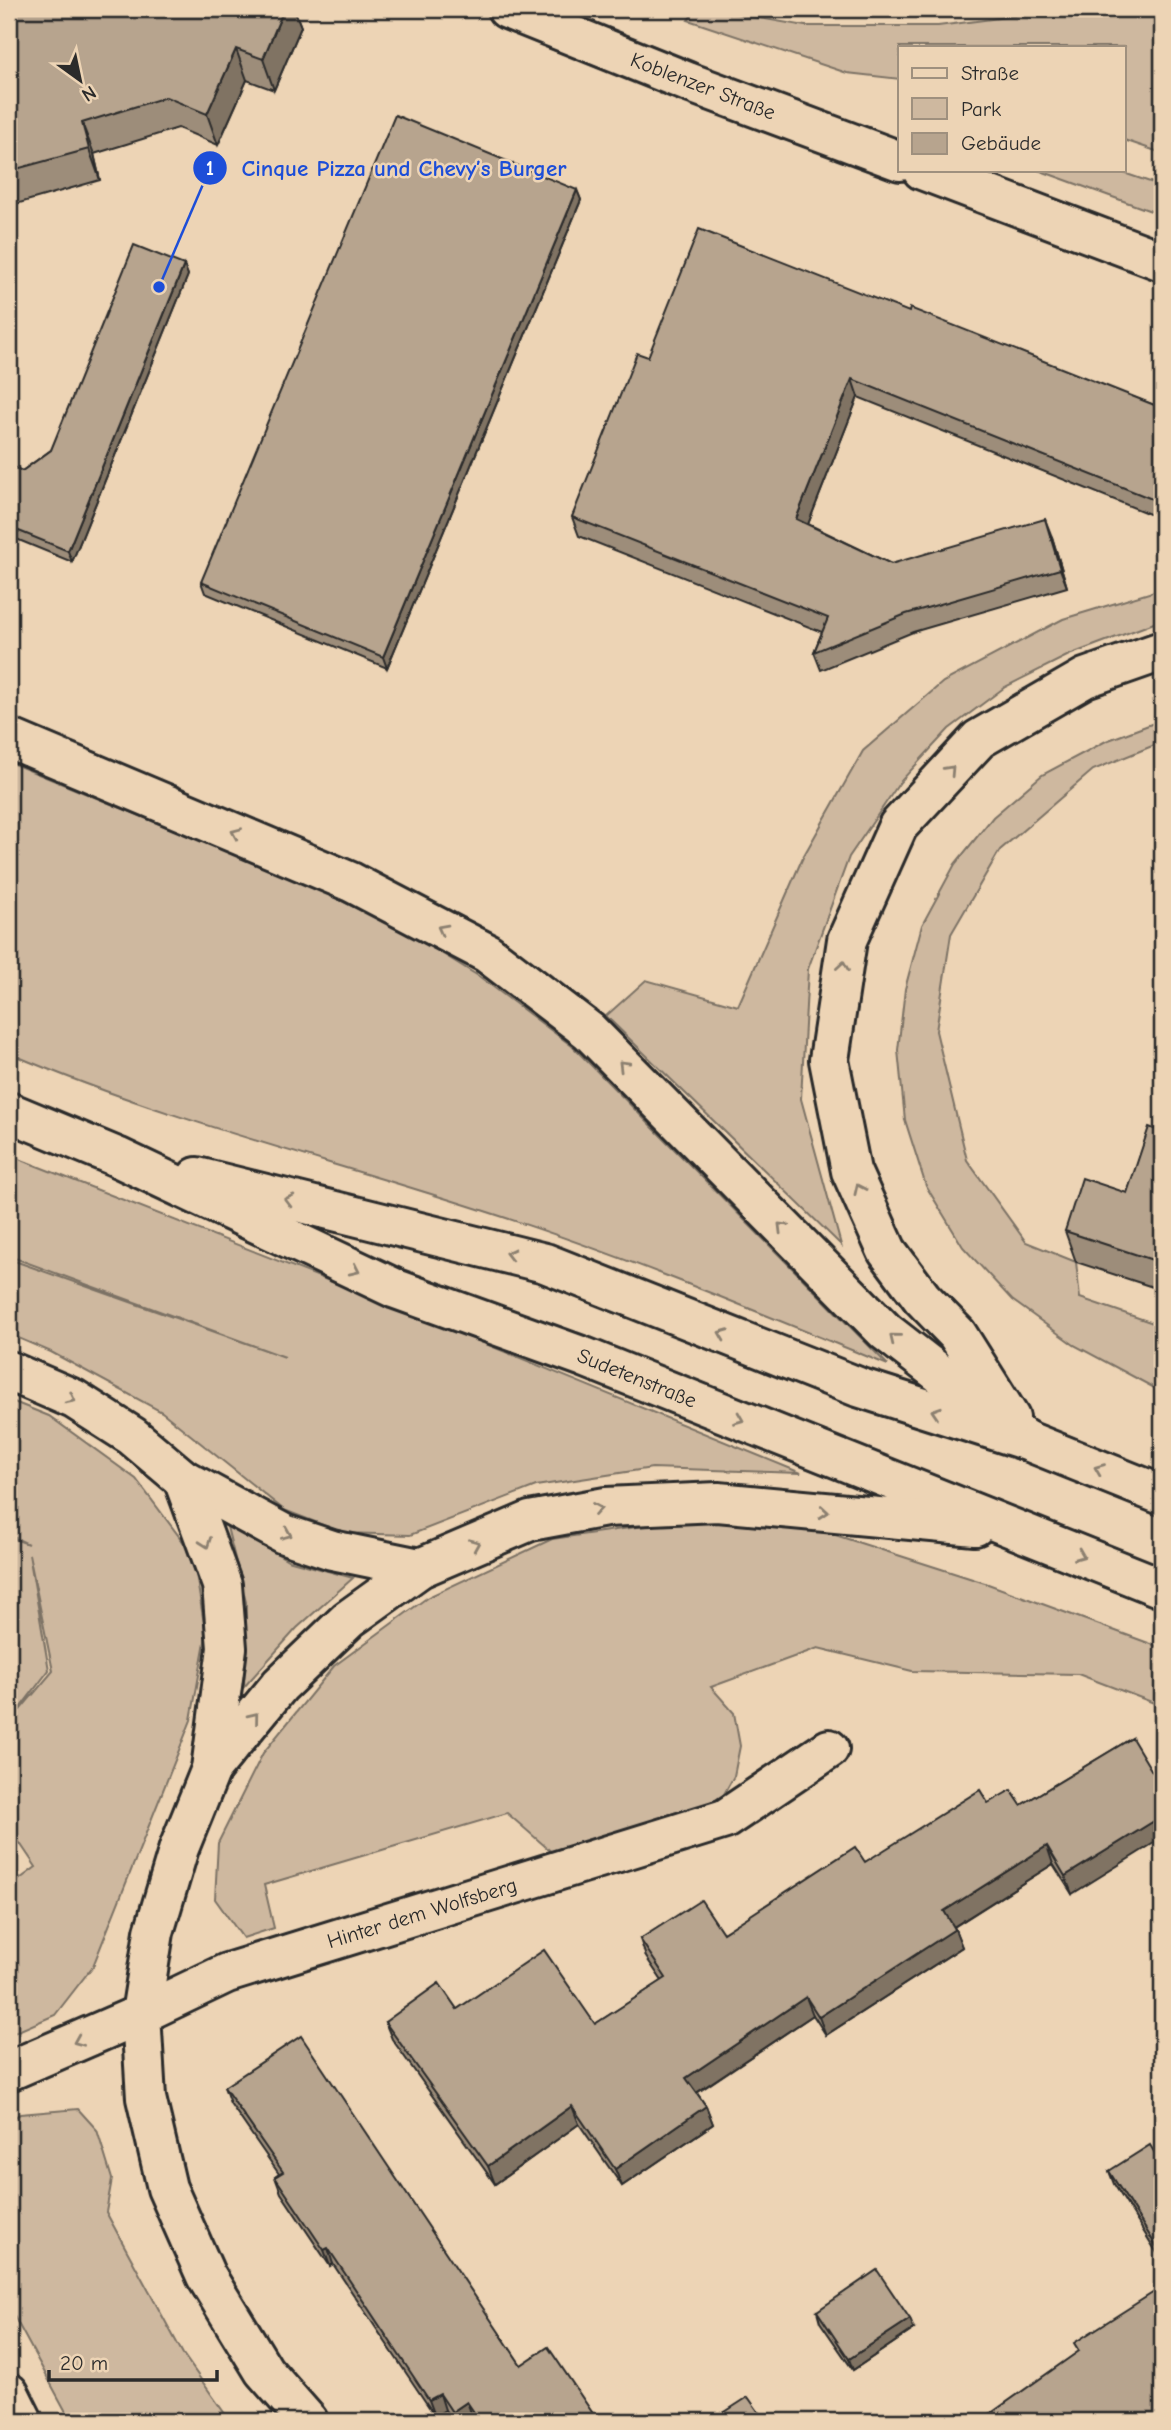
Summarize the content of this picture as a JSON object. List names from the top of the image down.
{
  "streets": {
    "main road": ["Koblenzer Straße", "Sudetenstraße", "Hinter dem Wolfsberg"]
  },
  "places": ["Cinque Pizza und Chevy’s Burger"],
  "legend": ["Straße", "Park", "Gebäude"],
  "scale_bar": "20 m",
  "north": "bottom right"
}
